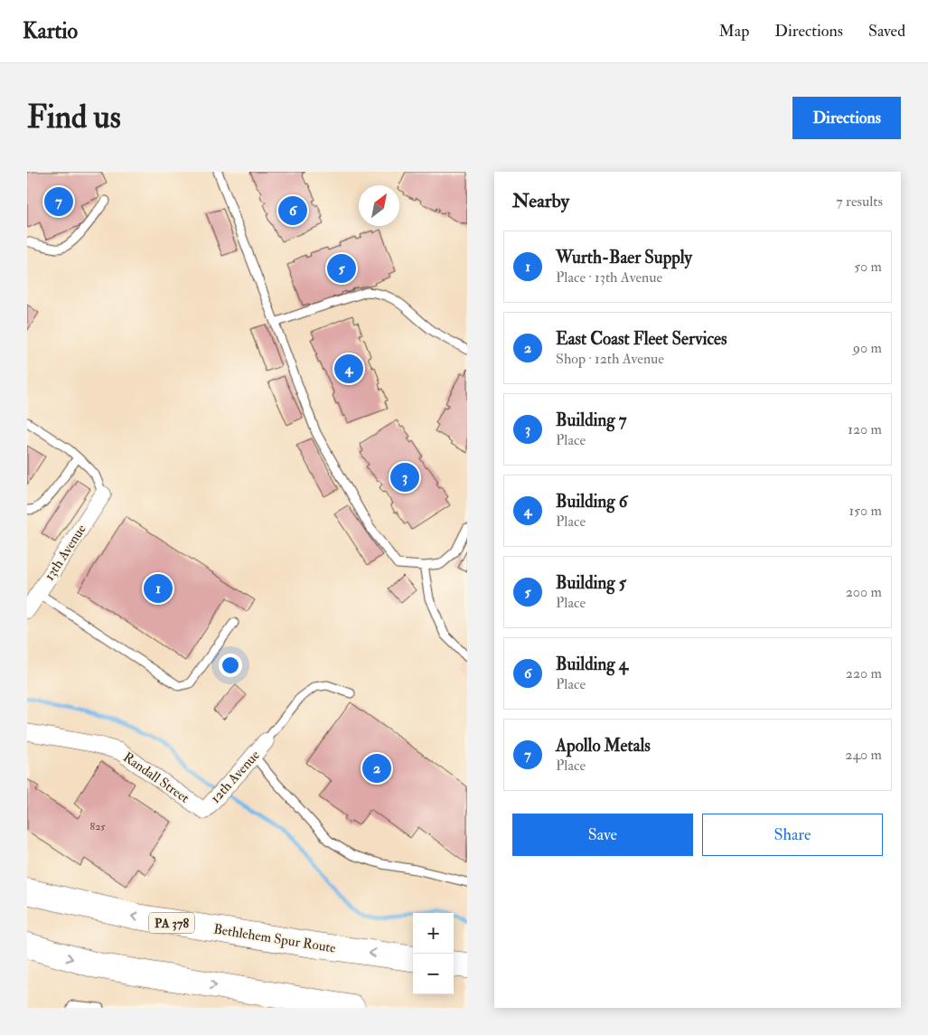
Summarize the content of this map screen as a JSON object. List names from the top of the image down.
{
  "streets": {
    "highway": ["PA 378", "Bethlehem Spur Route"],
    "street": ["13th Avenue", "12th Avenue", "Randall Street"]
  },
  "crossings": [
    ["12th Avenue", "Randall Street"]
  ],
  "house_numbers": ["825"],
  "north": "top right",
  "page": {
    "header": "Kartio",
    "nav": ["Map", "Directions", "Saved"],
    "buttons": [
      "Directions",
      ["Save", "Share"]
    ],
    "title": "Find us",
    "heading": ["Nearby", "7 results"],
    "pins": [
      "7",
      "6",
      "5",
      "4",
      "3",
      "1",
      "2"
    ],
    "list": [
      {
        "mark": "1",
        "name": "Wurth-Baer Supply",
        "note": "Place · 13th Avenue",
        "value": "50 m"
      },
      {
        "mark": "2",
        "name": "East Coast Fleet Services",
        "note": "Shop · 12th Avenue",
        "value": "90 m"
      },
      {
        "mark": "3",
        "name": "Building 7",
        "note": "Place",
        "value": "120 m"
      },
      {
        "mark": "4",
        "name": "Building 6",
        "note": "Place",
        "value": "150 m"
      },
      {
        "mark": "5",
        "name": "Building 5",
        "note": "Place",
        "value": "200 m"
      },
      {
        "mark": "6",
        "name": "Building 4",
        "note": "Place",
        "value": "220 m"
      },
      {
        "mark": "7",
        "name": "Apollo Metals",
        "note": "Place",
        "value": "240 m"
      }
    ],
    "map_buttons": ["+", "−"]
  }
}
